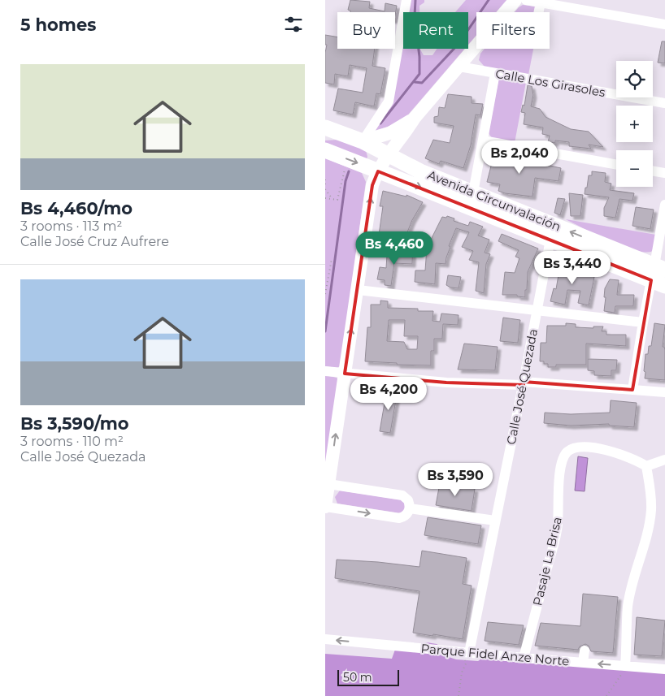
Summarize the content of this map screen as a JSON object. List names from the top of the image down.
{
  "streets": {
    "highway": ["Avenida Circunvalación"],
    "street": [
      "Calle Los Girasoles",
      "Calle José Quezada",
      "Pasaje La Brisa",
      "Parque Fidel Anze Norte"
    ]
  },
  "crossings": [
    ["Avenida Circunvalación", "Calle José Quezada"],
    ["Calle José Quezada", "Parque Fidel Anze Norte"],
    ["Pasaje La Brisa", "Parque Fidel Anze Norte"]
  ],
  "one_way": ["Parque Fidel Anze Norte"],
  "scale_bar": "50 m",
  "page": {
    "heading": "5 homes",
    "chip": ["Buy", "Rent", "Filters"],
    "list": [
      {
        "name": "Bs 4,460/mo",
        "note": "3 rooms · 113 m² · Calle José Cruz Aufrere"
      },
      {
        "name": "Bs 3,590/mo",
        "note": "3 rooms · 110 m² · Calle José Quezada"
      }
    ],
    "map_buttons": ["+", "−"],
    "price": [
      "Bs 2,040",
      "Bs 4,460",
      "Bs 3,440",
      "Bs 4,200",
      "Bs 3,590"
    ],
    "scale": "50 m"
  }
}
